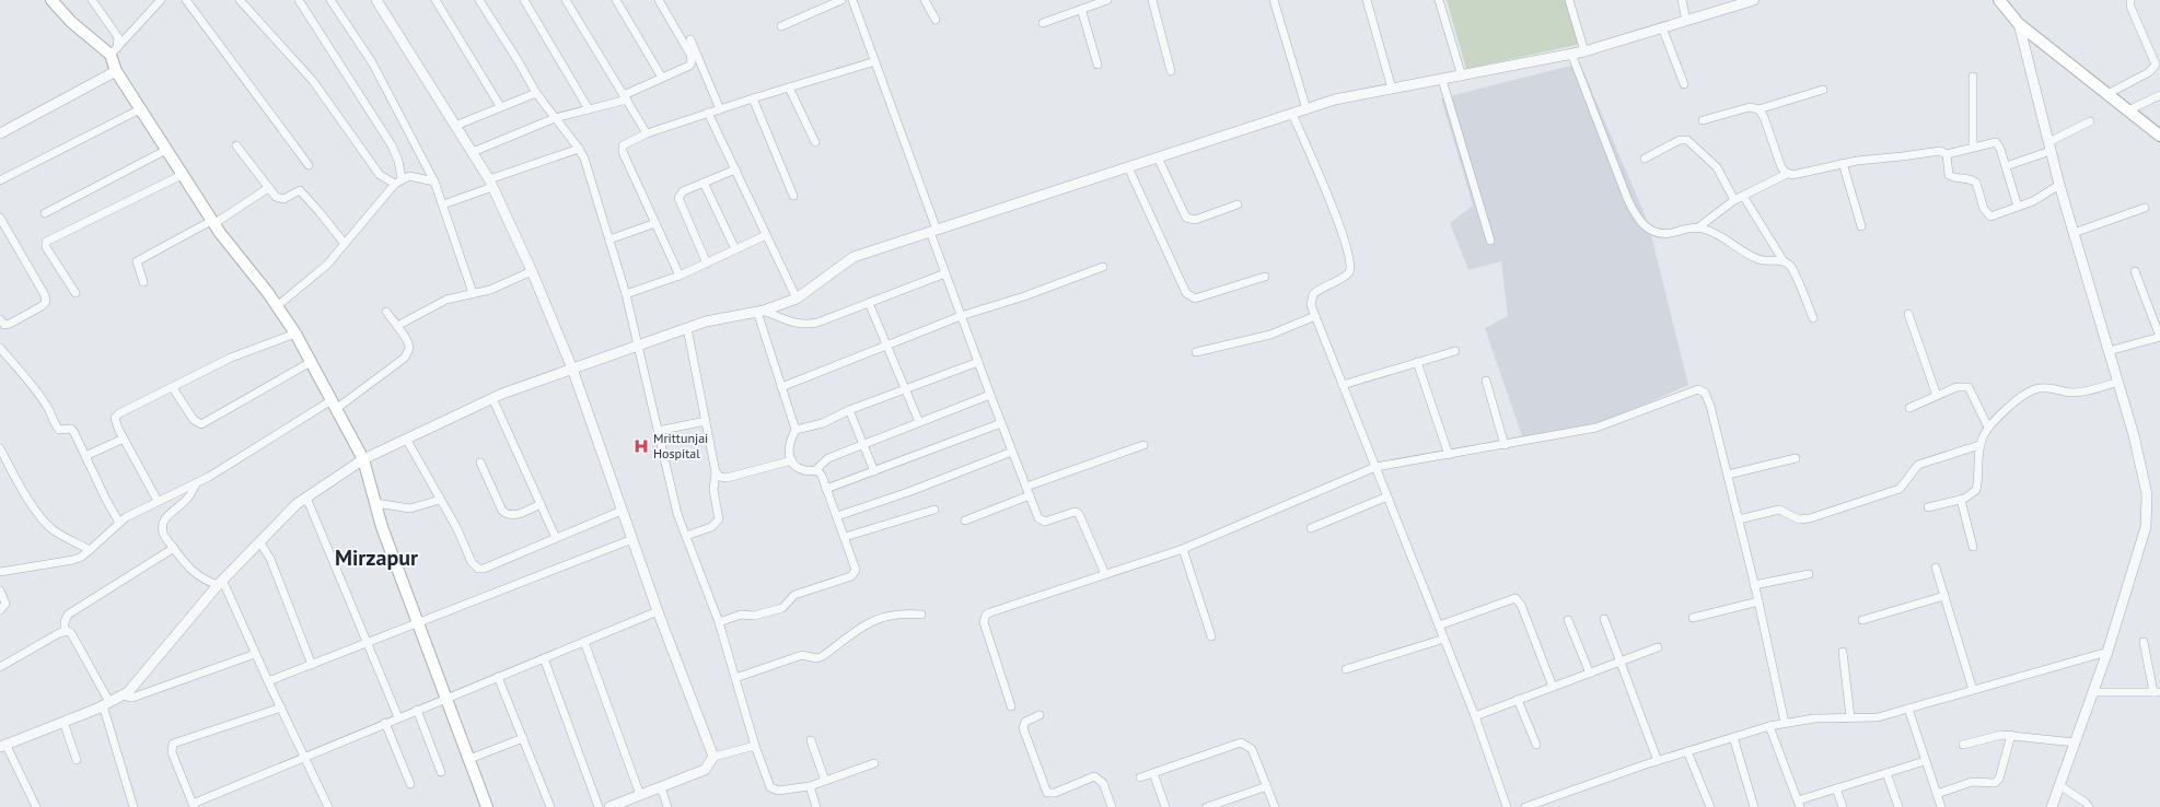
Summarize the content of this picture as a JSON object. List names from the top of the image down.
{
  "districts": ["Mirzapur"],
  "places": {
    "hospital": ["Mrittunjai Hospital"]
  }
}
